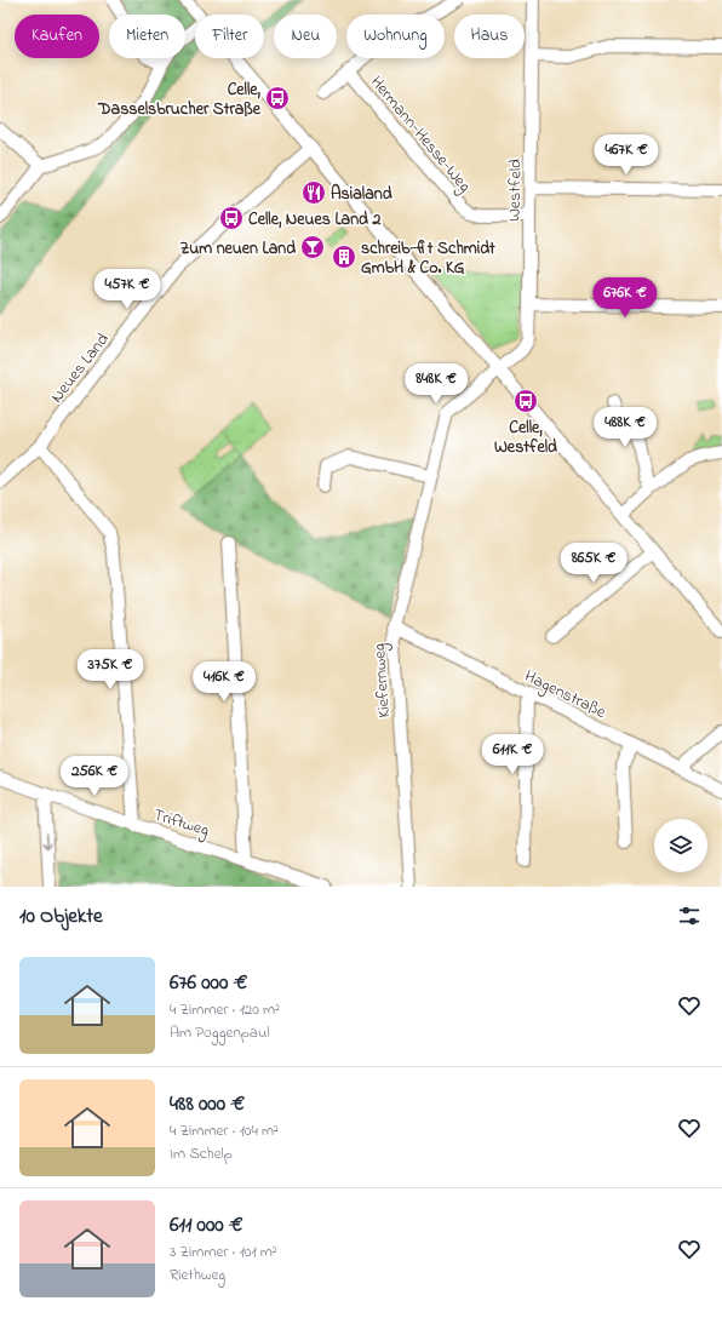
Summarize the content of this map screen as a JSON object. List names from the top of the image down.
{
  "streets": {
    "street": [
      "Hermann-Hesse-Weg",
      "Westfeld",
      "Neues Land",
      "Kiefernweg",
      "Hagenstraße",
      "Triftweg"
    ]
  },
  "crossings": [
    ["Hermann-Hesse-Weg", "Westfeld"],
    ["Westfeld", "Kiefernweg"],
    ["Kiefernweg", "Hagenstraße"]
  ],
  "places": {
    "bus stop": ["Celle, Dasselsbrucher Straße", "Celle, Neues Land 2", "Celle, Westfeld"],
    "restaurant": ["Asialand"],
    "bar": ["Zum neuen Land"],
    "building": ["schreib-fit Schmidt GmbH & Co. KG"]
  },
  "page": {
    "chip": [
      "Kaufen",
      "Mieten",
      "Filter",
      "Neu",
      "Wohnung",
      "Haus"
    ],
    "price": [
      "467K €",
      "457K €",
      "676K €",
      "848K €",
      "488K €",
      "865K €",
      "375K €",
      "416K €",
      "611K €",
      "256K €"
    ],
    "heading": "10 Objekte",
    "list": [
      {
        "name": "676 000 €",
        "note": "4 Zimmer · 120 m² · Am Poggenpaul"
      },
      {
        "name": "488 000 €",
        "note": "4 Zimmer · 104 m² · Im Schelp"
      },
      {
        "name": "611 000 €",
        "note": "3 Zimmer · 101 m² · Riethweg"
      }
    ]
  }
}
